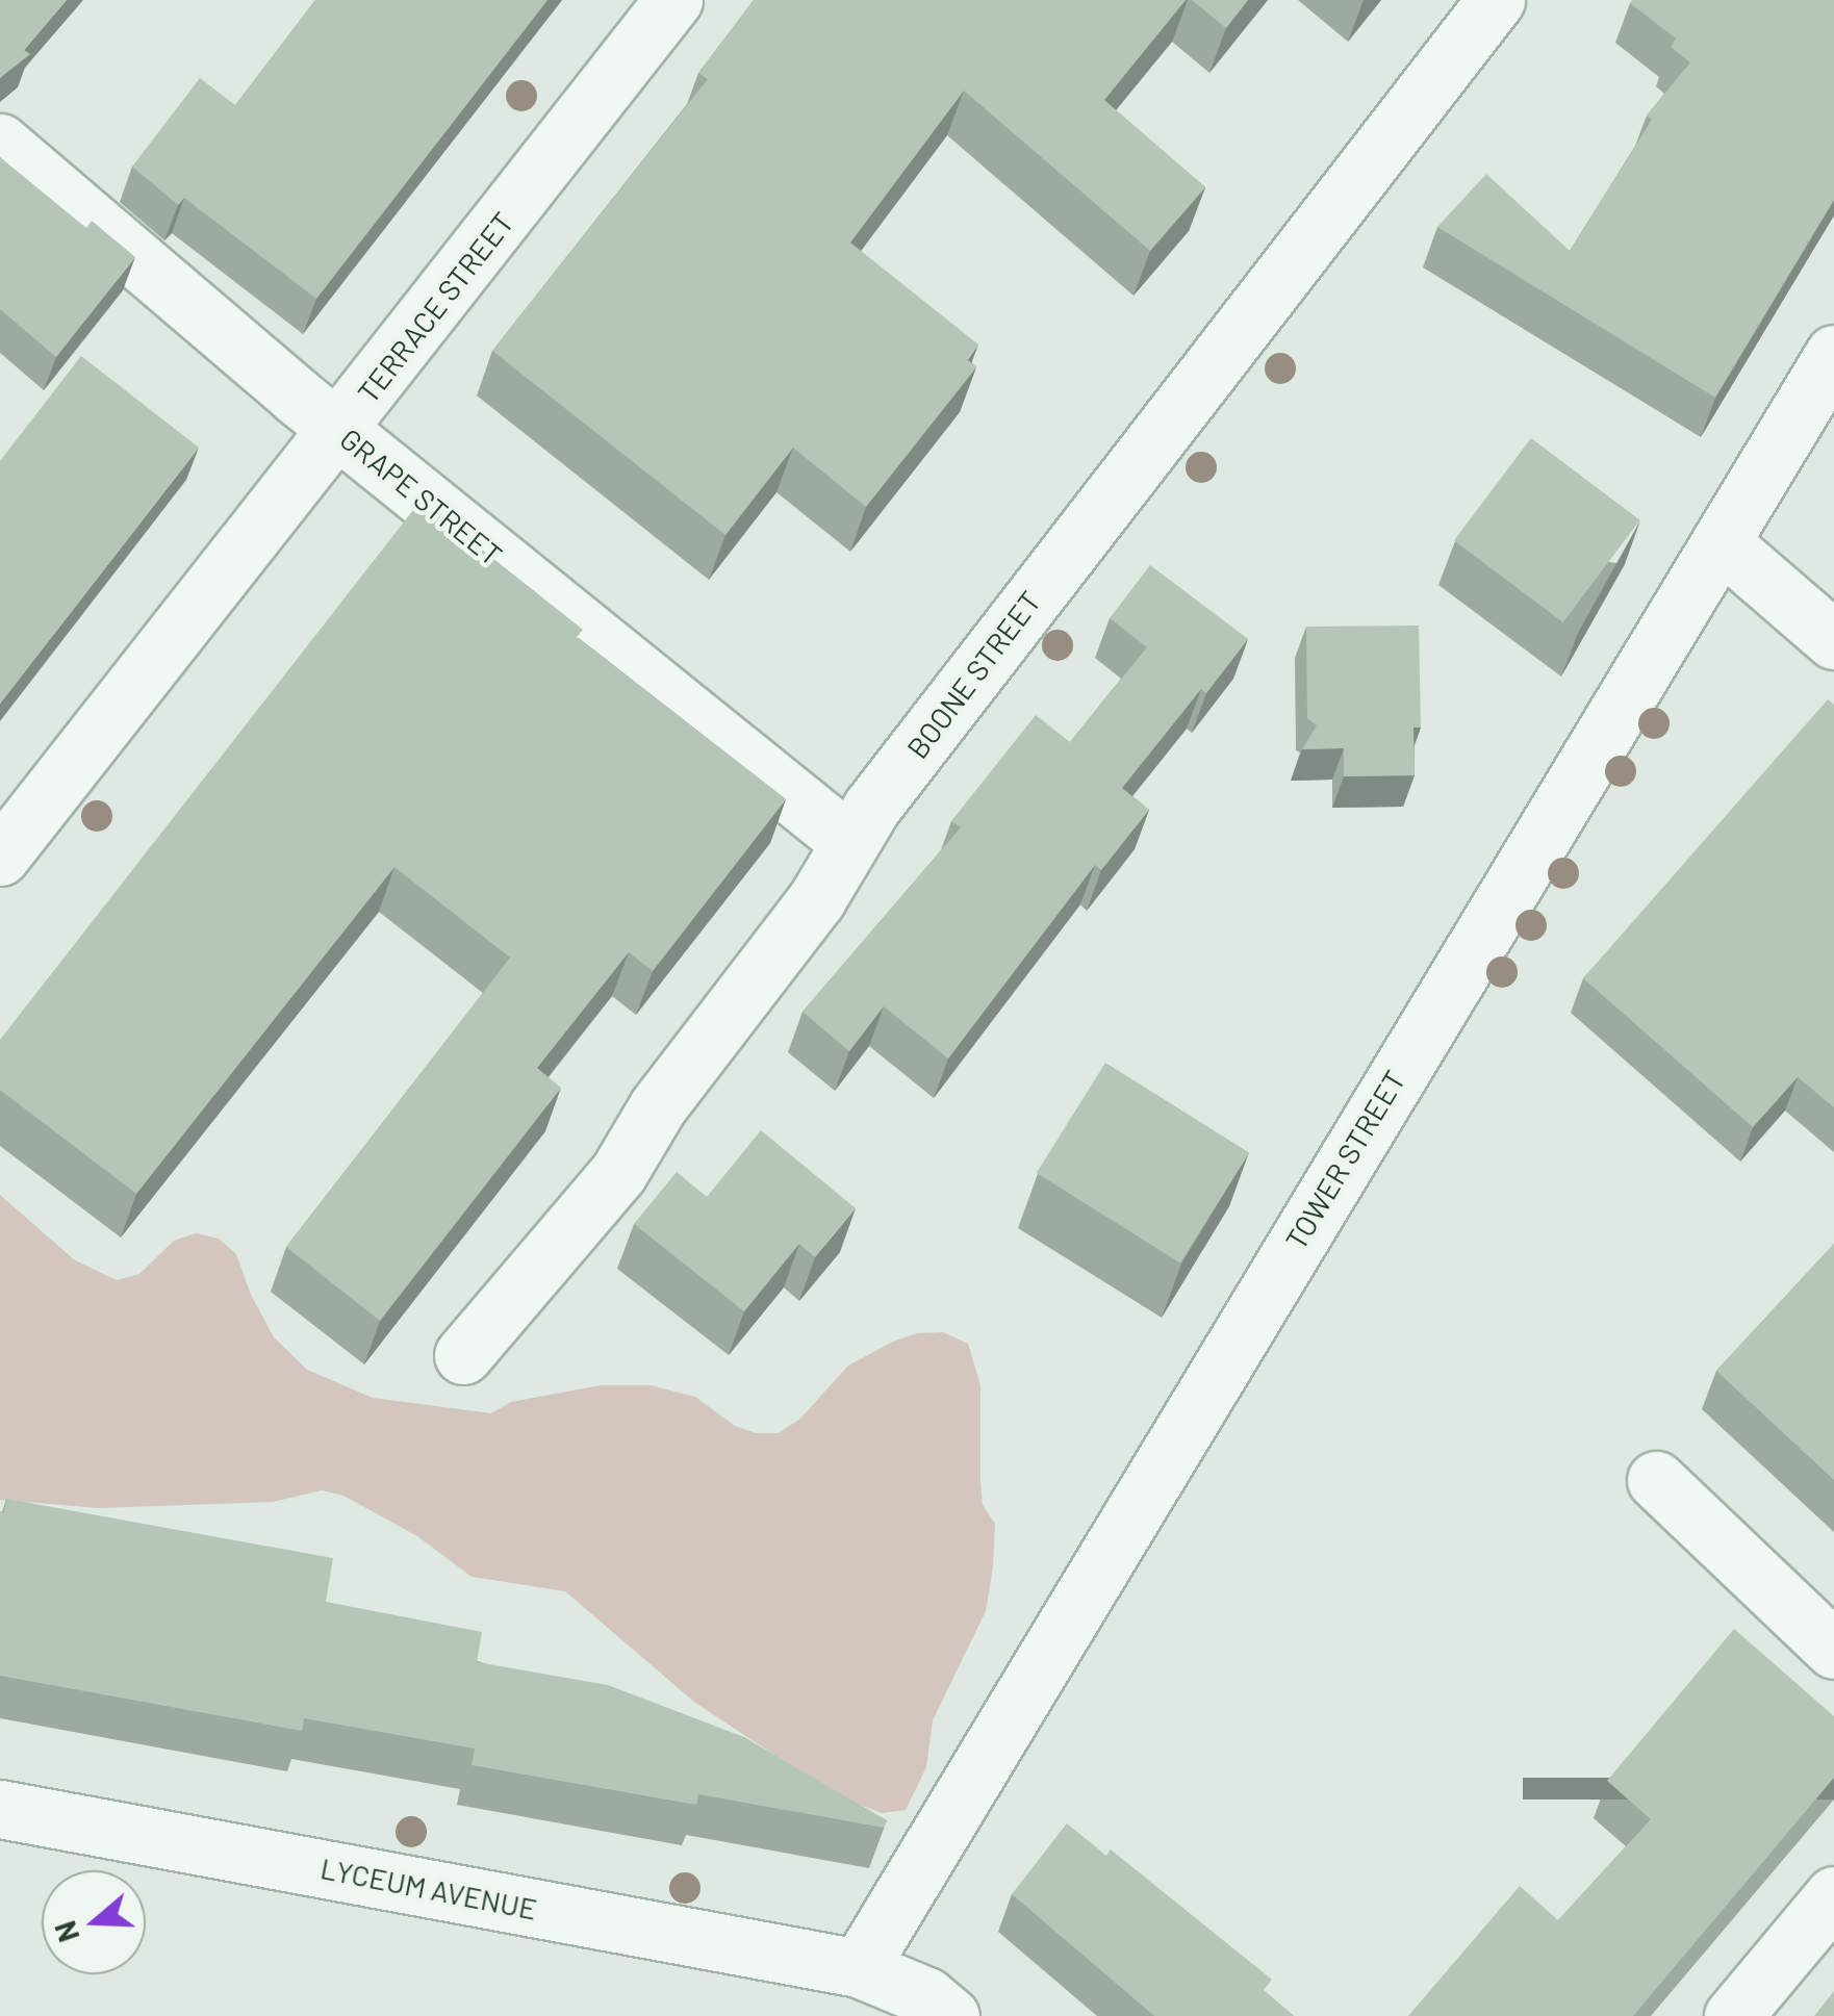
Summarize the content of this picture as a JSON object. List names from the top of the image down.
{
  "streets": {
    "street": [
      "TERRACE STREET",
      "GRAPE STREET",
      "BOONE STREET",
      "TOWER STREET",
      "LYCEUM AVENUE"
    ]
  },
  "crossings": [
    ["TERRACE STREET", "GRAPE STREET"],
    ["GRAPE STREET", "BOONE STREET"],
    ["TOWER STREET", "LYCEUM AVENUE"]
  ],
  "north": "left"
}
